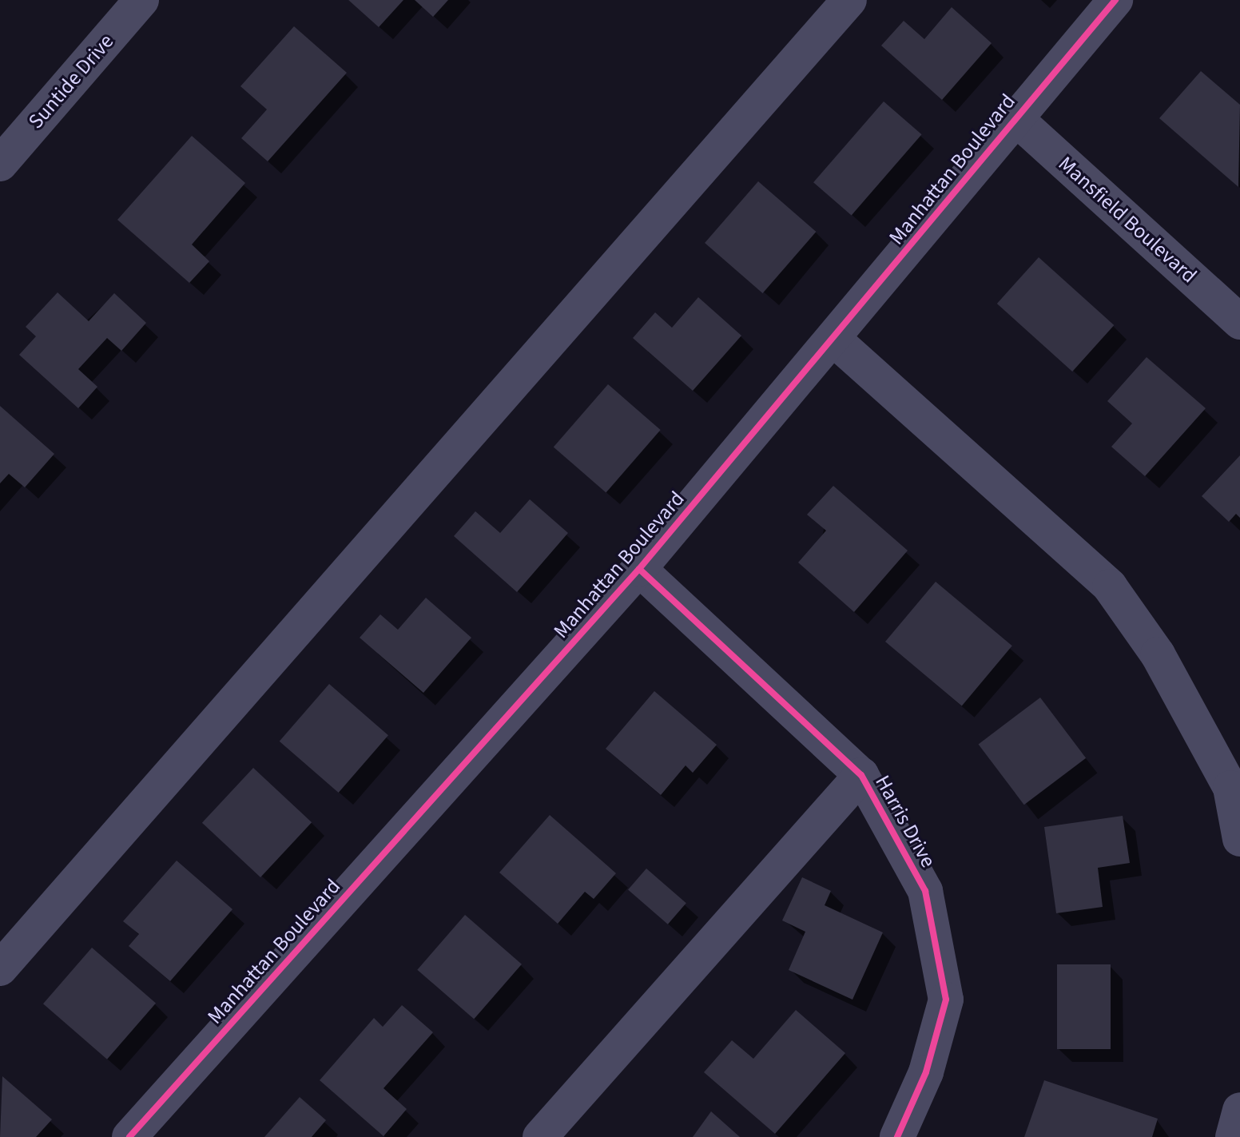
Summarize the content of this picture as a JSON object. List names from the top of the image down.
{
  "streets": {
    "street": [
      "Suntide Drive",
      "Manhattan Boulevard",
      "Mansfield Boulevard",
      "Harris Drive"
    ]
  },
  "crossings": [
    ["Manhattan Boulevard", "Mansfield Boulevard"],
    ["Manhattan Boulevard", "Harris Drive"]
  ]
}
